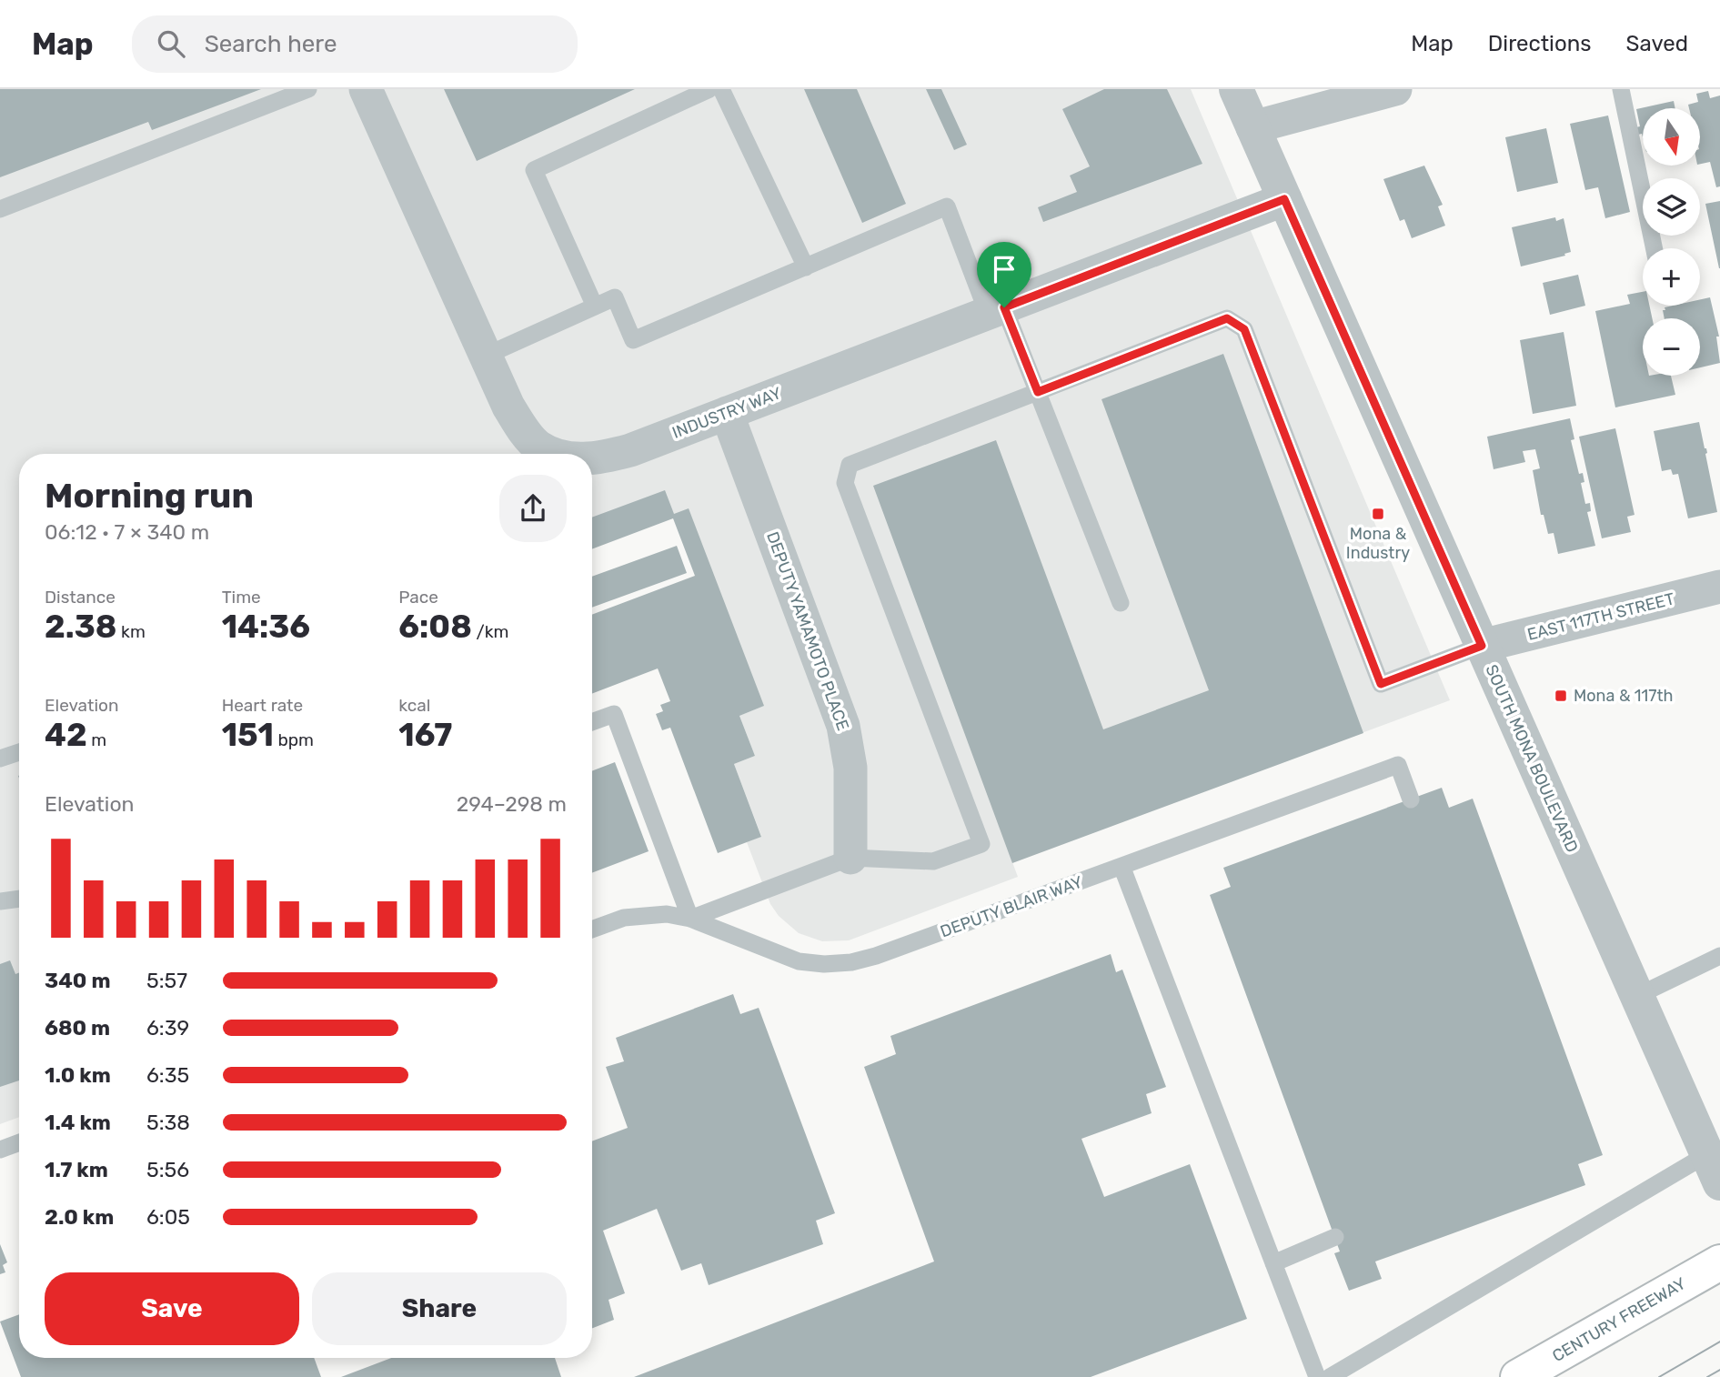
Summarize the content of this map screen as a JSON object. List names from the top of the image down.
{
  "streets": {
    "highway": ["CENTURY FREEWAY"],
    "street": [
      "INDUSTRY WAY",
      "EAST 117TH STREET",
      "DEPUTY YAMAMOTO PLACE",
      "SOUTH MONA BOULEVARD"
    ],
    "lane": ["DEPUTY BLAIR WAY"]
  },
  "crossings": [
    ["INDUSTRY WAY", "DEPUTY YAMAMOTO PLACE"],
    ["INDUSTRY WAY", "SOUTH MONA BOULEVARD"],
    ["EAST 117TH STREET", "SOUTH MONA BOULEVARD"]
  ],
  "places": {
    "transit": ["Mona & Industry", "Mona & 117th"]
  },
  "north": "bottom",
  "page": {
    "header": "Map",
    "search": "Search here",
    "nav": ["Map", "Directions", "Saved"],
    "map_buttons": ["+", "−"],
    "heading": ["Morning run", "06:12 · 7 × 340 m"],
    "stats": [
      ["Distance", "2.38 km"],
      ["Time", "14:36"],
      ["Pace", "6:08 /km"],
      ["Elevation", "42 m"],
      ["Heart rate", "151 bpm"],
      ["kcal", "167"]
    ],
    "chart": ["Elevation", "294–298 m"],
    "list": [
      {
        "name": "340 m",
        "note": "5:57"
      },
      {
        "name": "680 m",
        "note": "6:39"
      },
      {
        "name": "1.0 km",
        "note": "6:35"
      },
      {
        "name": "1.4 km",
        "note": "5:38"
      },
      {
        "name": "1.7 km",
        "note": "5:56"
      },
      {
        "name": "2.0 km",
        "note": "6:05"
      }
    ],
    "buttons": ["Save", "Share"]
  }
}
